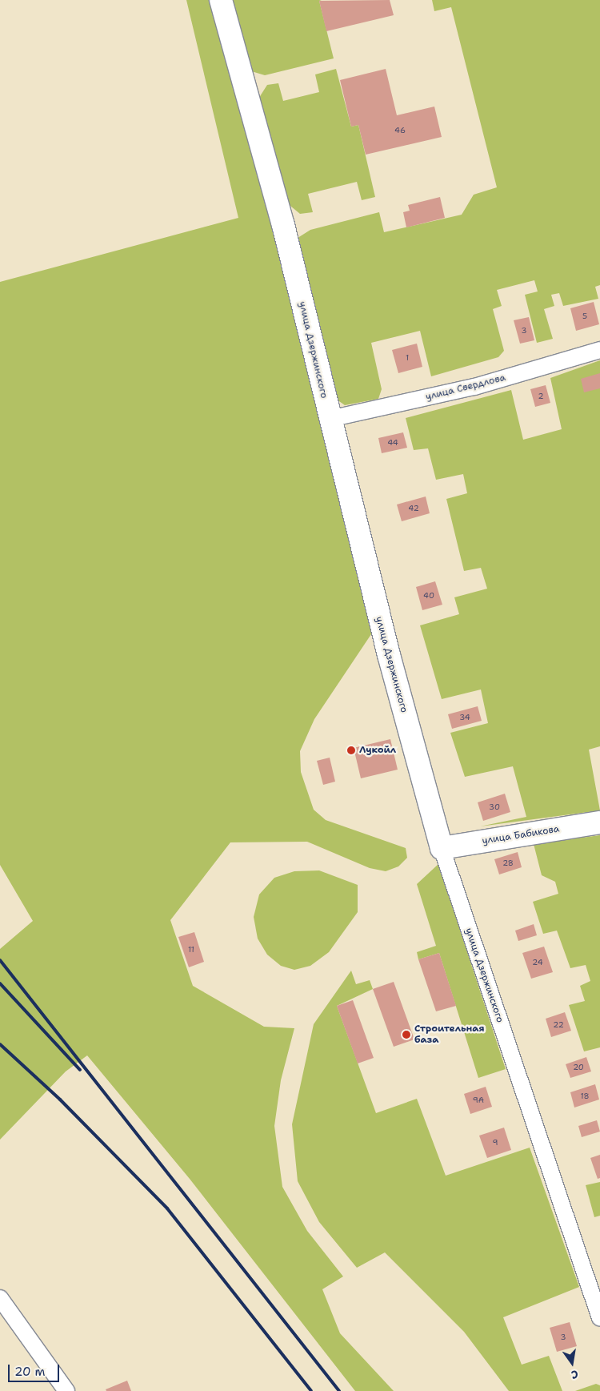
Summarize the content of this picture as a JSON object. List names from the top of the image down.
{
  "streets": {
    "main road": ["улица Дзержинского", "улица Бабикова"],
    "street": ["улица Свердлова"]
  },
  "crossings": [
    ["улица Дзержинского", "улица Свердлова"],
    ["улица Дзержинского", "улица Бабикова"]
  ],
  "places": ["Лукойл", "Строительная база"],
  "house_numbers": [
    "46",
    "5",
    "3",
    "1",
    "2",
    "44",
    "42",
    "40",
    "34",
    "30",
    "28",
    "11",
    "24",
    "22",
    "20",
    "18",
    "9А",
    "9",
    "3"
  ],
  "scale_bar": "20 m",
  "north": "bottom"
}
